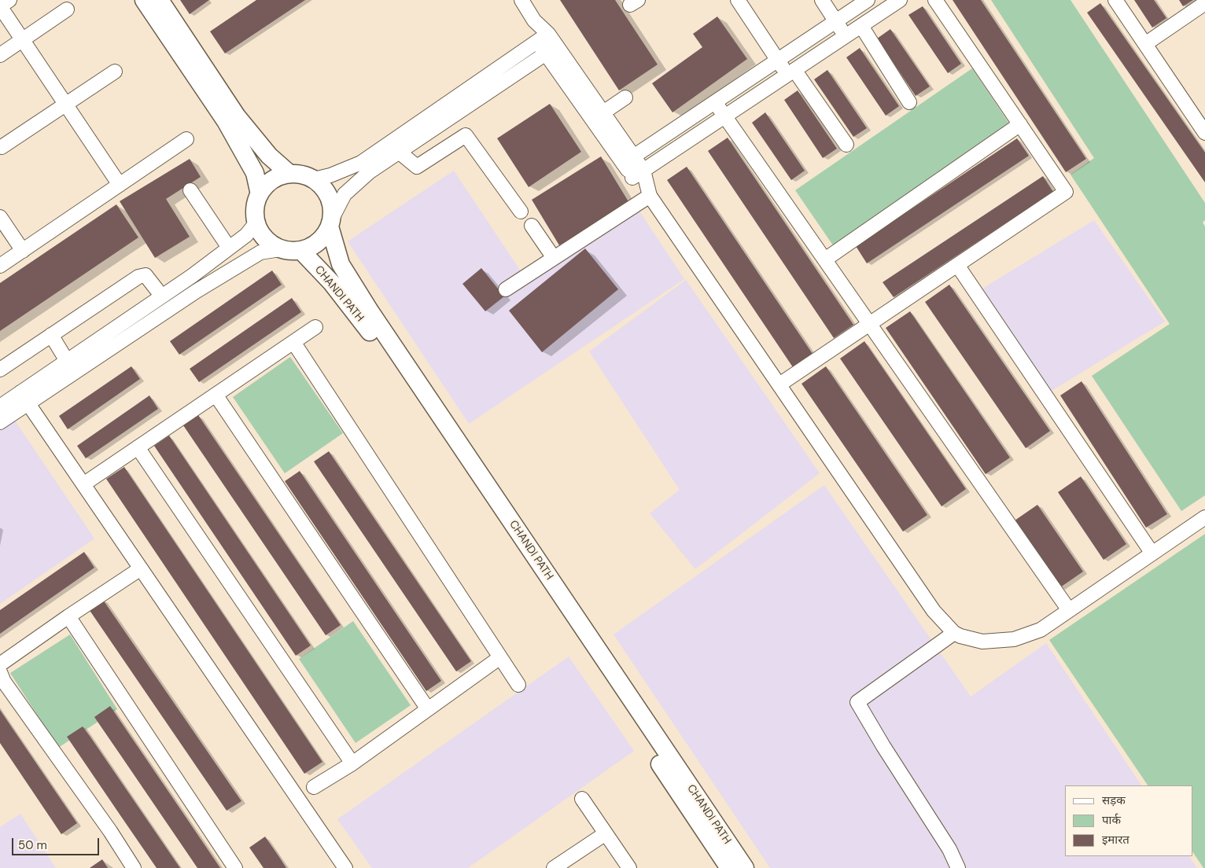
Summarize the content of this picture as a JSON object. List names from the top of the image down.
{
  "streets": {
    "main road": ["CHANDI PATH"]
  },
  "legend": ["सड़क", "पार्क", "इमारत"],
  "scale_bar": "50 m"
}
